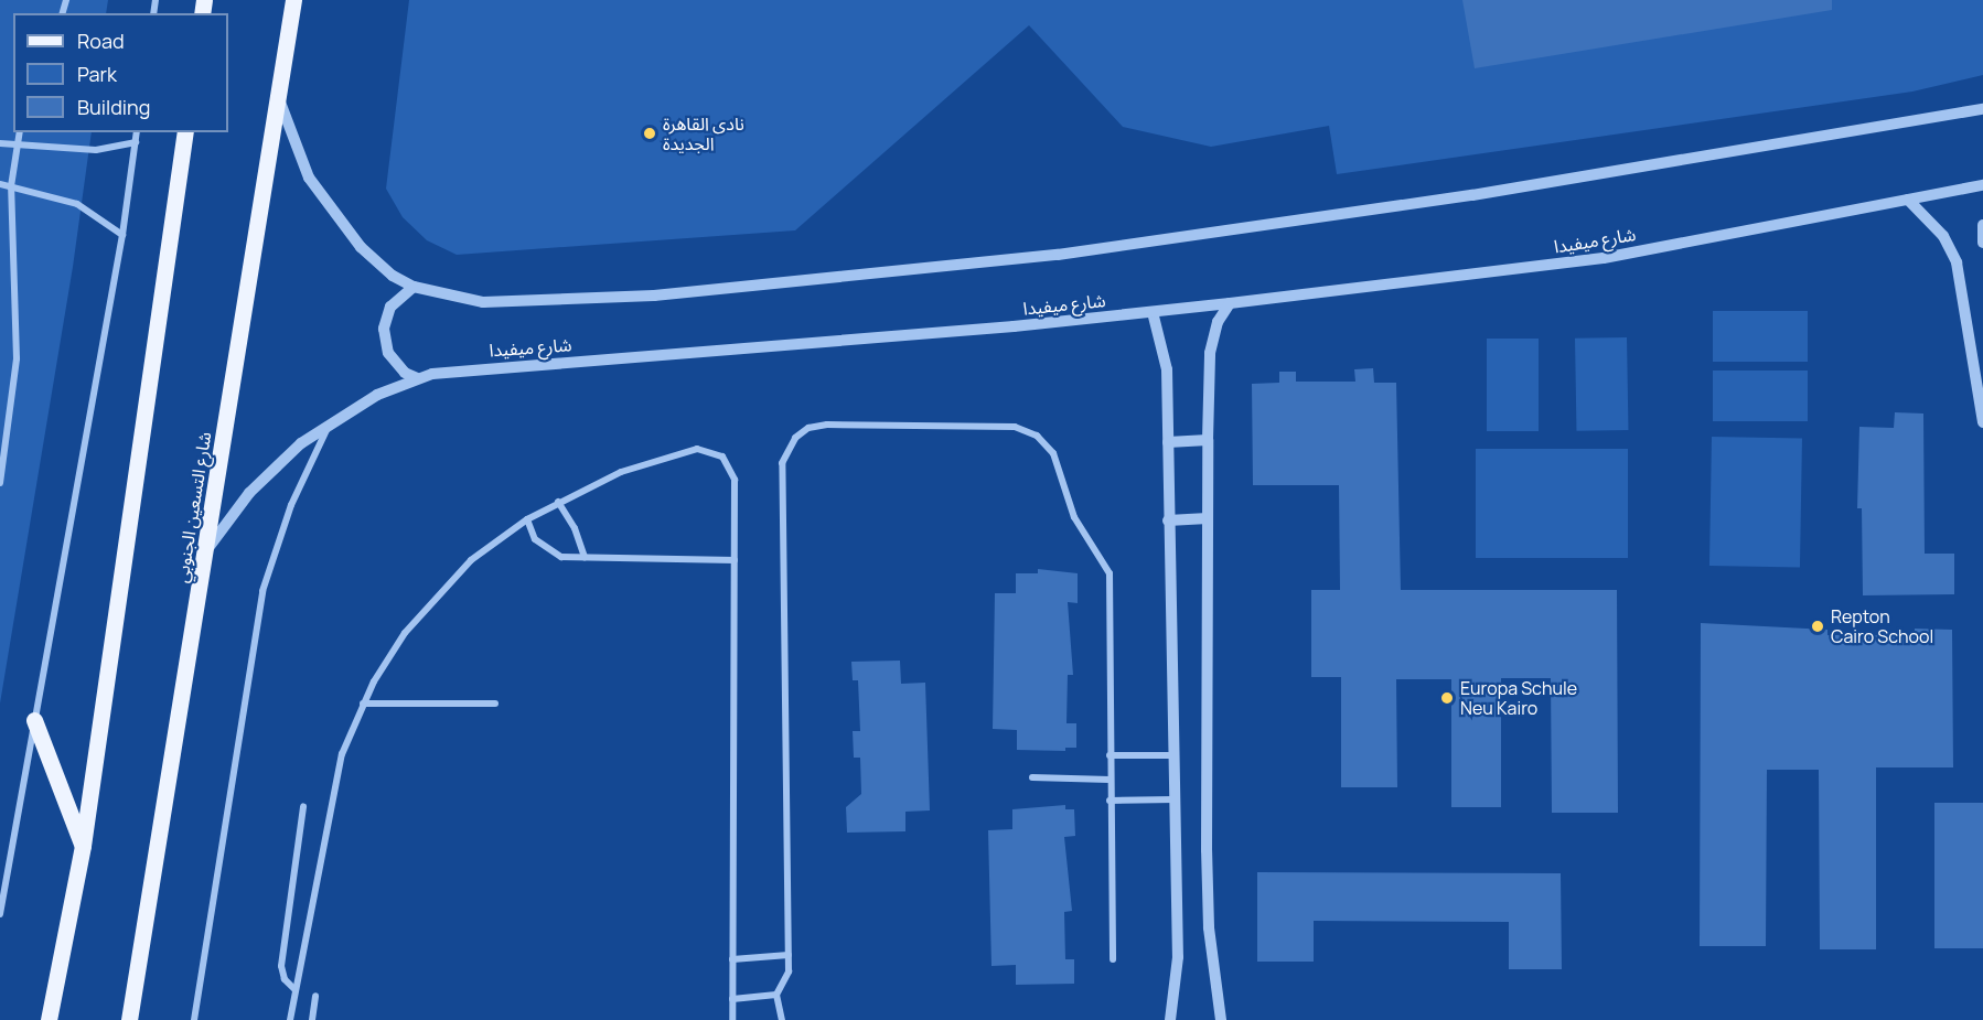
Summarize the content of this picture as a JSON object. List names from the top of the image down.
{
  "streets": {
    "main road": ["شارع التسعين الجنوبي"],
    "street": ["شارع ميفيدا"]
  },
  "crossings": [
    ["شارع ميفيدا", "شارع التسعين الجنوبي"]
  ],
  "places": ["نادى القاهرة الجديدة", "Repton Cairo School", "Europa Schule Neu Kairo"],
  "legend": ["Road", "Park", "Building"]
}
